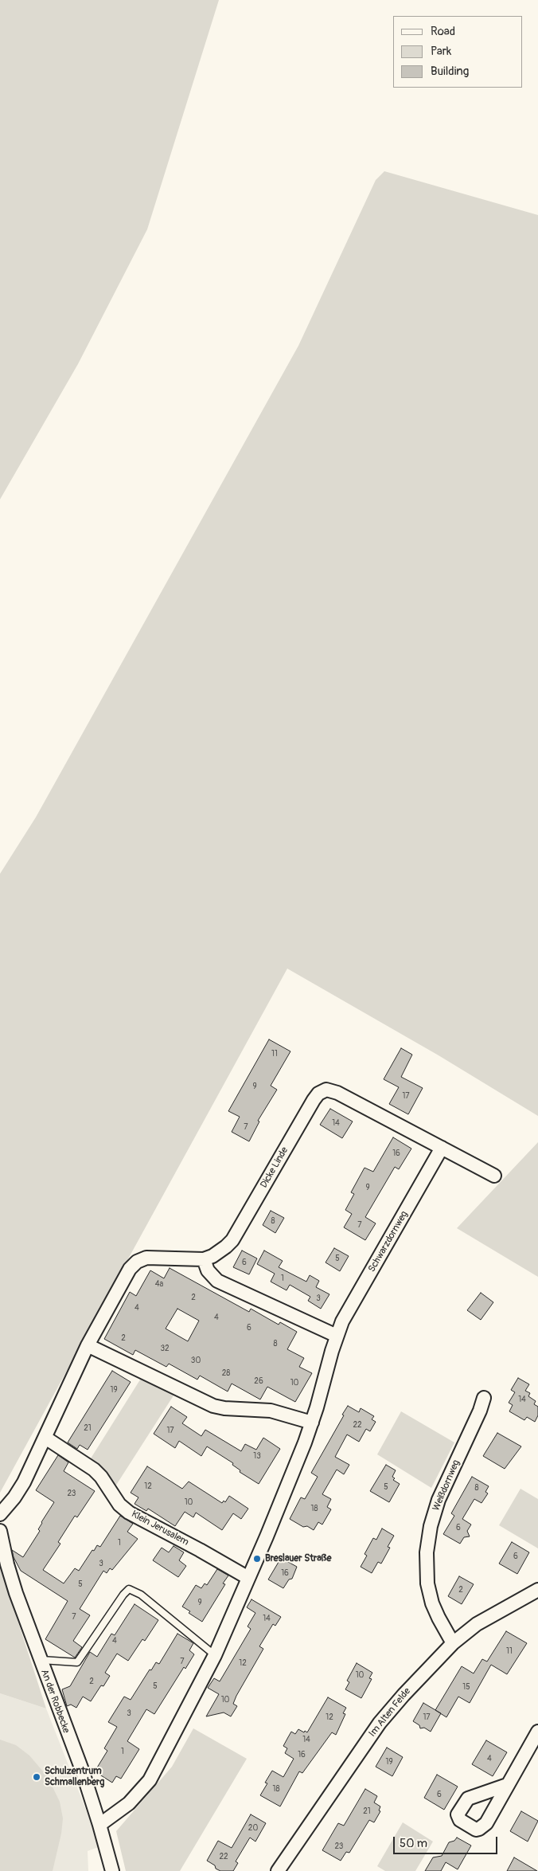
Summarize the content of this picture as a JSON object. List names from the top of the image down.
{
  "streets": {
    "street": [
      "Dicke Linde",
      "Schwarzdornweg",
      "Weißdornweg",
      "Klein Jerusalem",
      "An der Robbecke",
      "Im Alten Felde"
    ]
  },
  "crossings": [
    ["Dicke Linde", "Schwarzdornweg"],
    ["Weißdornweg", "Im Alten Felde"]
  ],
  "places": ["Breslauer Straße", "Schulzentrum Schmallenberg"],
  "house_numbers": [
    "11",
    "9",
    "17",
    "14",
    "7",
    "16",
    "9",
    "8",
    "7",
    "5",
    "6",
    "1",
    "4a",
    "2",
    "3",
    "4",
    "4",
    "6",
    "2",
    "8",
    "32",
    "30",
    "28",
    "26",
    "10",
    "19",
    "14",
    "22",
    "21",
    "17",
    "13",
    "12",
    "5",
    "8",
    "23",
    "10",
    "18",
    "6",
    "1",
    "6",
    "3",
    "16",
    "5",
    "2",
    "9",
    "7",
    "14",
    "4",
    "11",
    "7",
    "12",
    "10",
    "2",
    "5",
    "15",
    "10",
    "3",
    "12",
    "17",
    "14",
    "1",
    "16",
    "4",
    "19",
    "18",
    "6",
    "21",
    "20",
    "23",
    "22"
  ],
  "legend": ["Road", "Park", "Building"],
  "scale_bar": "50 m"
}
